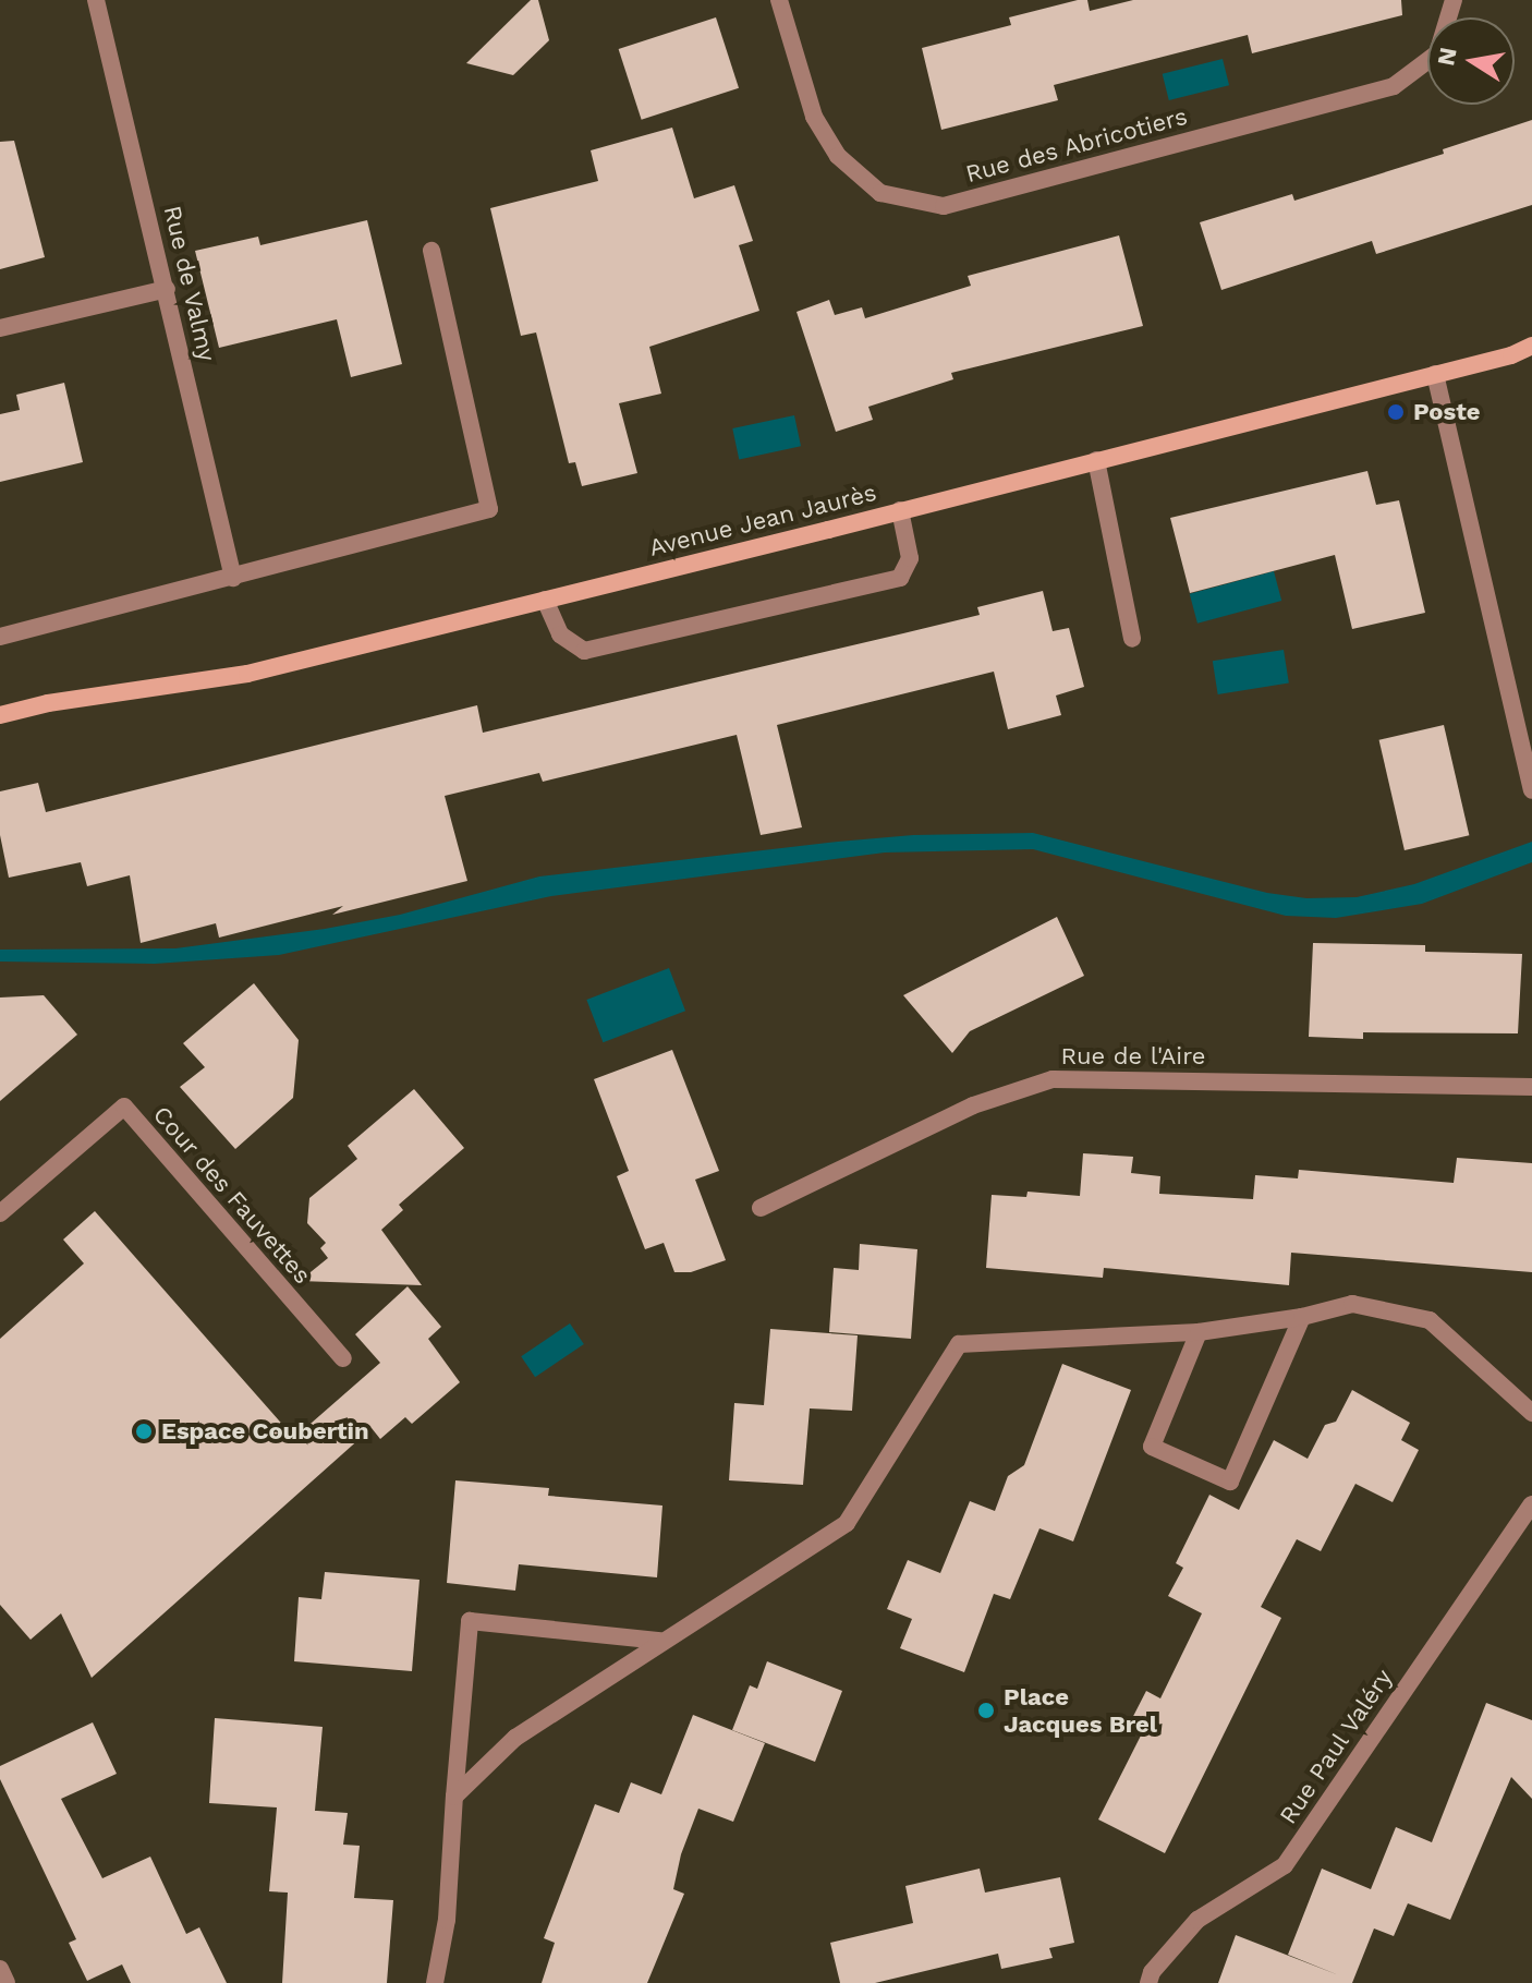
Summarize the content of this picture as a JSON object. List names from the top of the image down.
{
  "streets": {
    "street": [
      "Rue des Abricotiers",
      "Rue de Valmy",
      "Avenue Jean Jaurès",
      "Rue de l'Aire",
      "Cour des Fauvettes",
      "Rue Paul Valéry"
    ]
  },
  "places": ["Poste", "Espace Coubertin", "Place Jacques Brel"],
  "north": "left"
}
